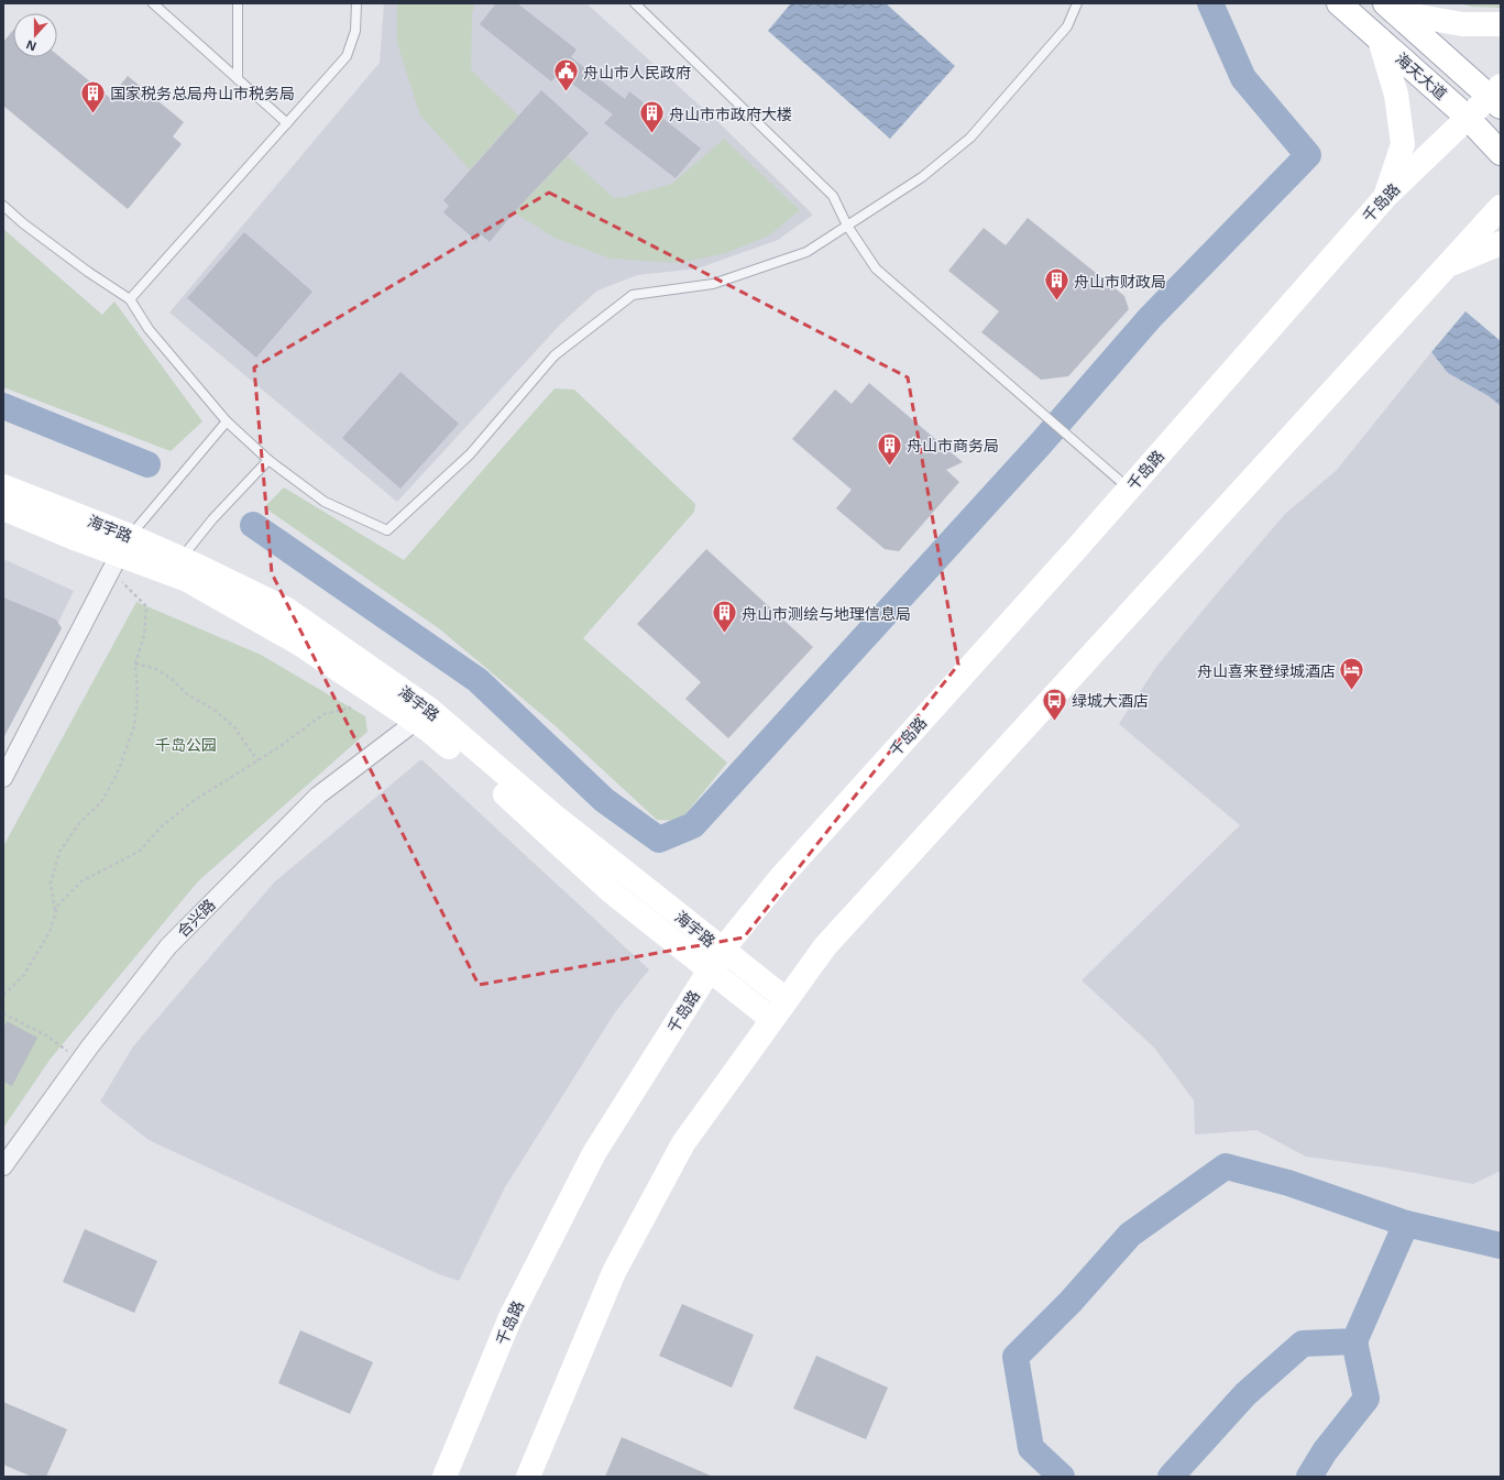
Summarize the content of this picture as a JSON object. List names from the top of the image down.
{
  "streets": {
    "street": [
      "海天大道",
      "千岛路",
      "海宇路",
      "合兴路"
    ]
  },
  "crossings": [
    ["海天大道", "千岛路"],
    ["千岛路", "海宇路"],
    ["海宇路", "合兴路"]
  ],
  "parks": ["千岛公园"],
  "places": {
    "public building": ["舟山市人民政府"],
    "building": [
      "国家税务总局舟山市税务局",
      "舟山市市政府大楼",
      "舟山市财政局",
      "舟山市商务局",
      "舟山市测绘与地理信息局"
    ],
    "hotel": ["舟山喜来登绿城酒店"],
    "bus stop": ["绿城大酒店"]
  },
  "north": "bottom"
}
